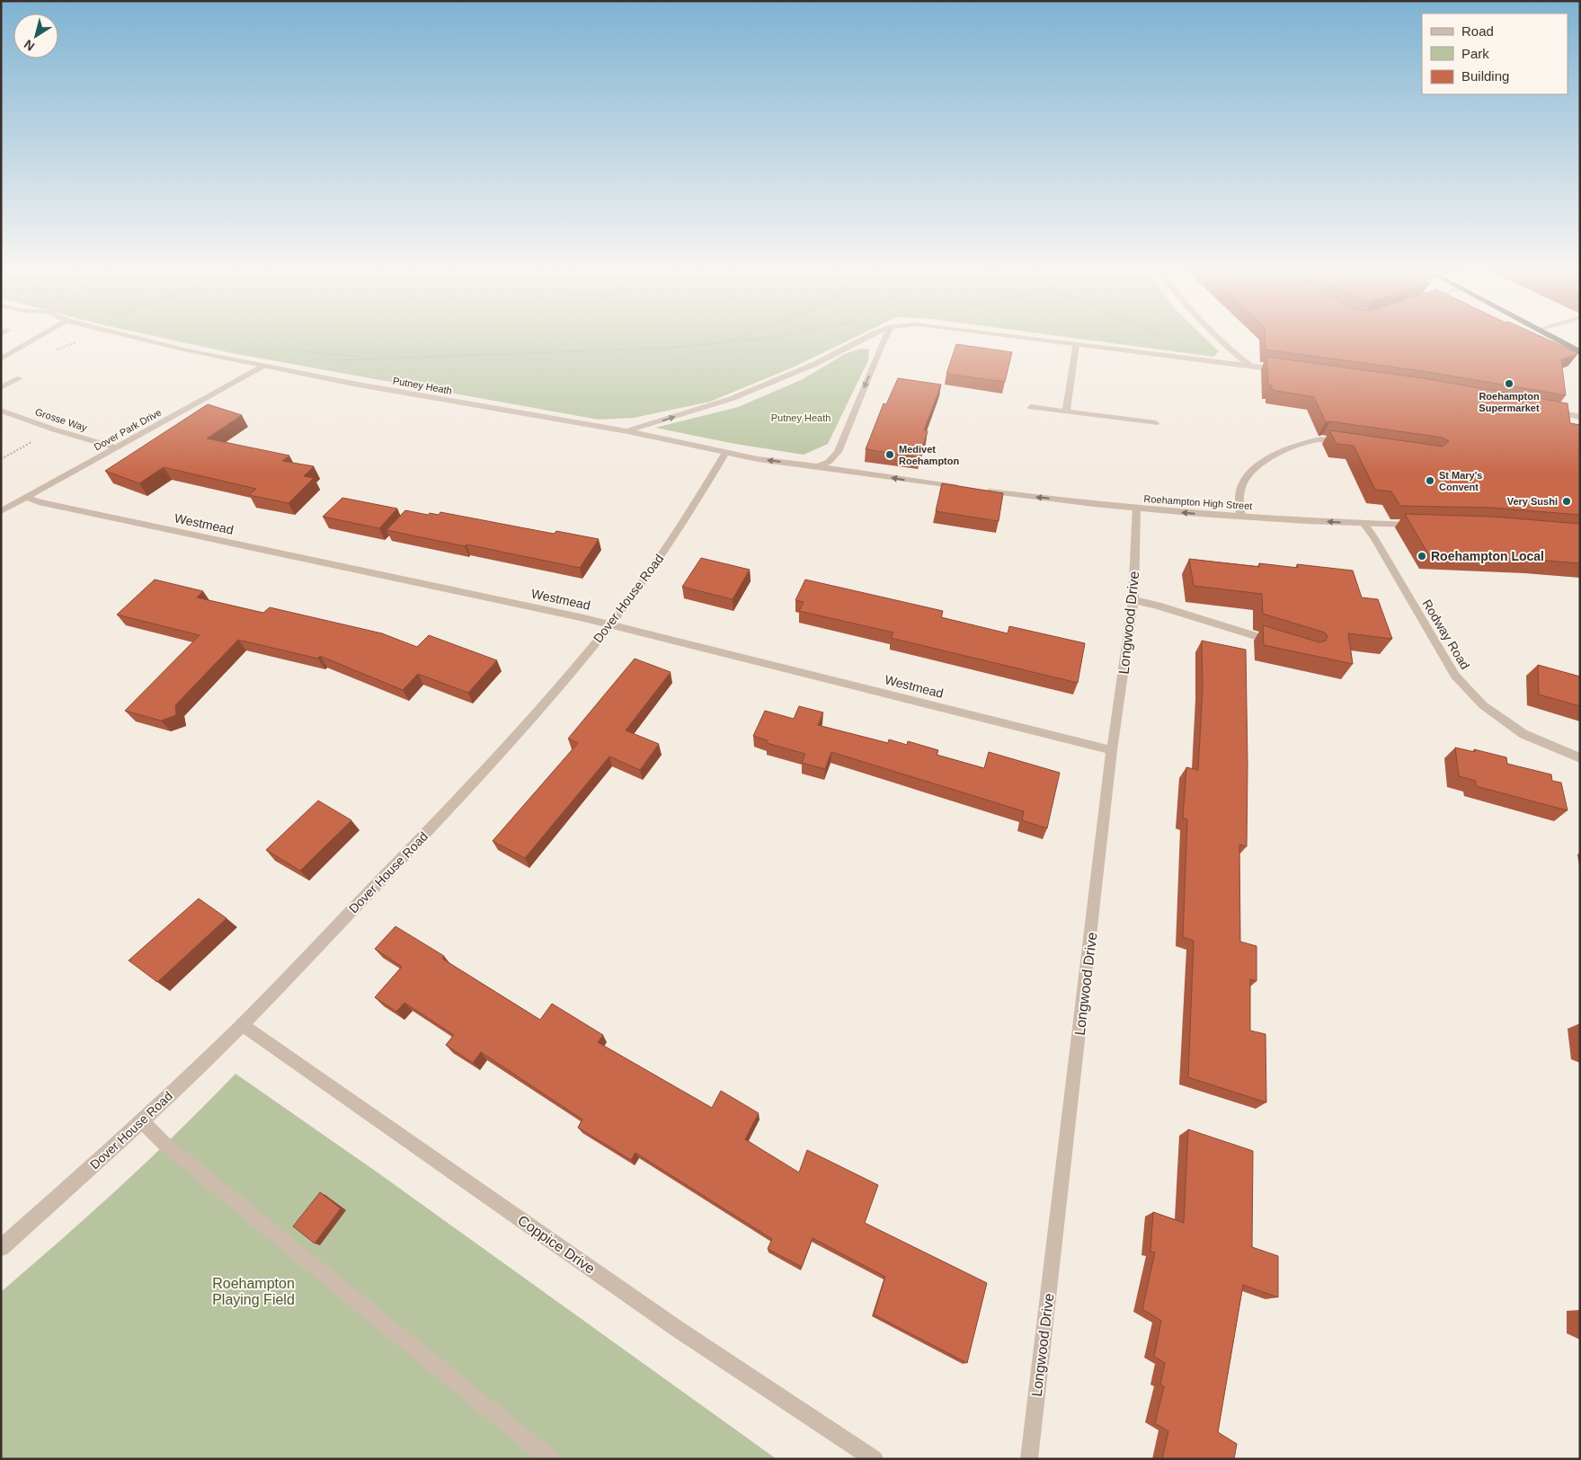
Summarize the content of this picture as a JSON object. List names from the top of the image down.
{
  "streets": {
    "street": [
      "Putney Heath",
      "Grosse Way",
      "Dover Park Drive",
      "Roehampton High Street",
      "Westmead",
      "Dover House Road",
      "Longwood Drive",
      "Rodway Road",
      "Coppice Drive"
    ]
  },
  "crossings": [
    ["Putney Heath", "Dover Park Drive"],
    ["Putney Heath", "Dover House Road"],
    ["Grosse Way", "Dover Park Drive"],
    ["Dover Park Drive", "Westmead"],
    ["Roehampton High Street", "Longwood Drive"],
    ["Roehampton High Street", "Rodway Road"],
    ["Westmead", "Dover House Road"],
    ["Westmead", "Longwood Drive"],
    ["Dover House Road", "Coppice Drive"]
  ],
  "parks": ["Putney Heath", "Roehampton Playing Field"],
  "places": [
    "Roehampton Supermarket",
    "Medivet Roehampton",
    "St Mary's Convent",
    "Very Sushi",
    "Roehampton Local"
  ],
  "legend": ["Road", "Park", "Building"],
  "north": "bottom left"
}
